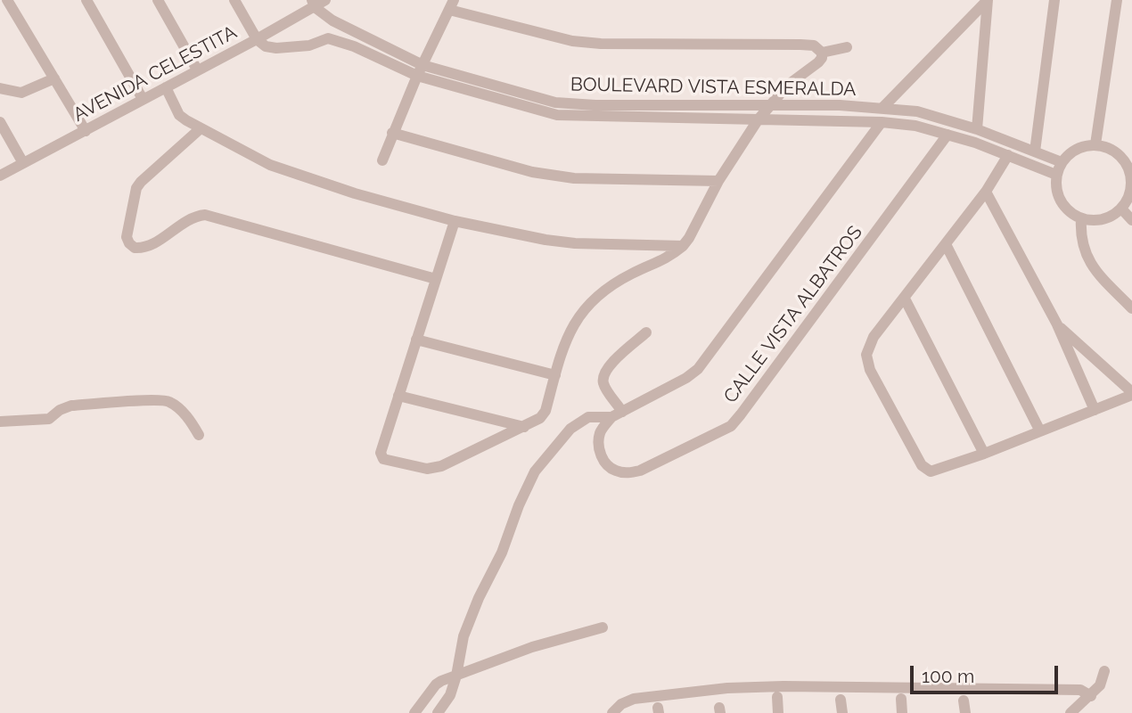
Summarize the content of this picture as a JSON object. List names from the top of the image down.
{
  "streets": {
    "street": ["AVENIDA CELESTITA", "BOULEVARD VISTA ESMERALDA", "CALLE VISTA ALBATROS"]
  },
  "crossings": [
    ["AVENIDA CELESTITA", "BOULEVARD VISTA ESMERALDA"],
    ["BOULEVARD VISTA ESMERALDA", "CALLE VISTA ALBATROS"]
  ],
  "scale_bar": "100 m"
}
